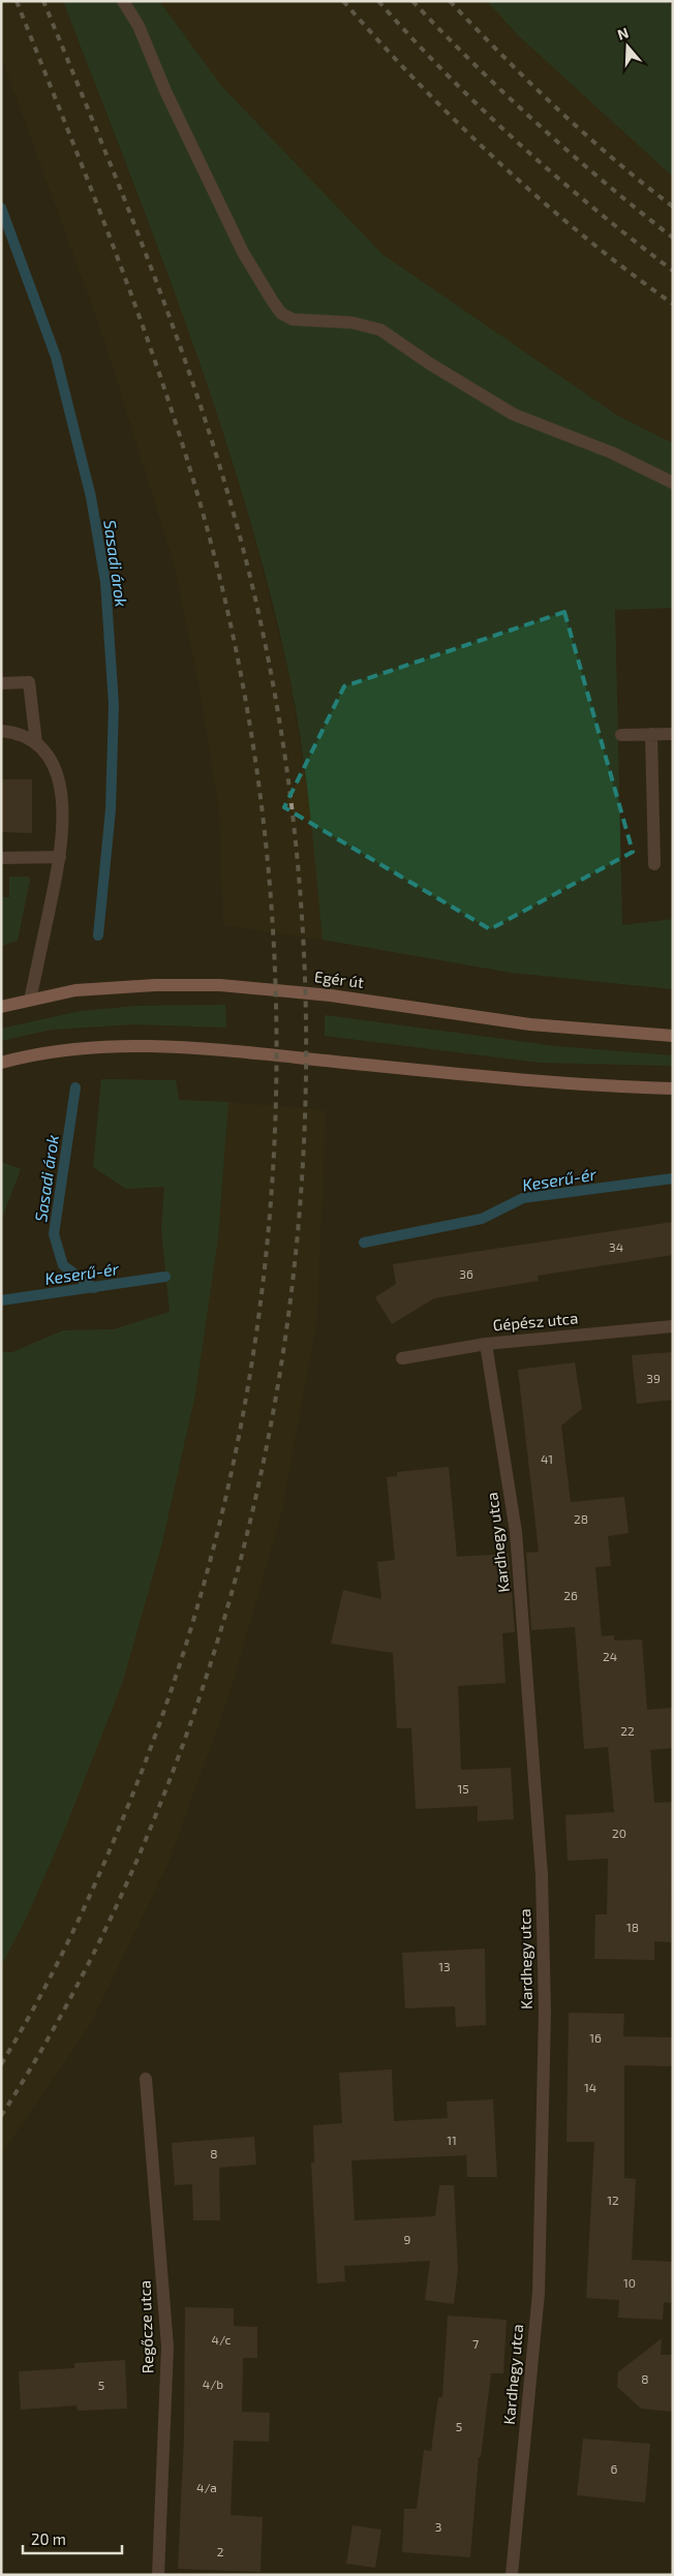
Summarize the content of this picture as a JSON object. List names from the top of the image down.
{
  "streets": {
    "main road": ["Egér út"],
    "street": ["Gépész utca", "Kardhegy utca", "Regőcze utca"]
  },
  "crossings": [
    ["Gépész utca", "Kardhegy utca"]
  ],
  "water": ["Sasadi árok", "Keserű-ér"],
  "house_numbers": [
    "34",
    "36",
    "39",
    "41",
    "28",
    "26",
    "24",
    "22",
    "15",
    "20",
    "18",
    "13",
    "16",
    "14",
    "11",
    "8",
    "12",
    "9",
    "10",
    "4/c",
    "7",
    "8",
    "4/b",
    "5",
    "5",
    "6",
    "4/a",
    "3",
    "2"
  ],
  "scale_bar": "20 m",
  "north": "top"
}
